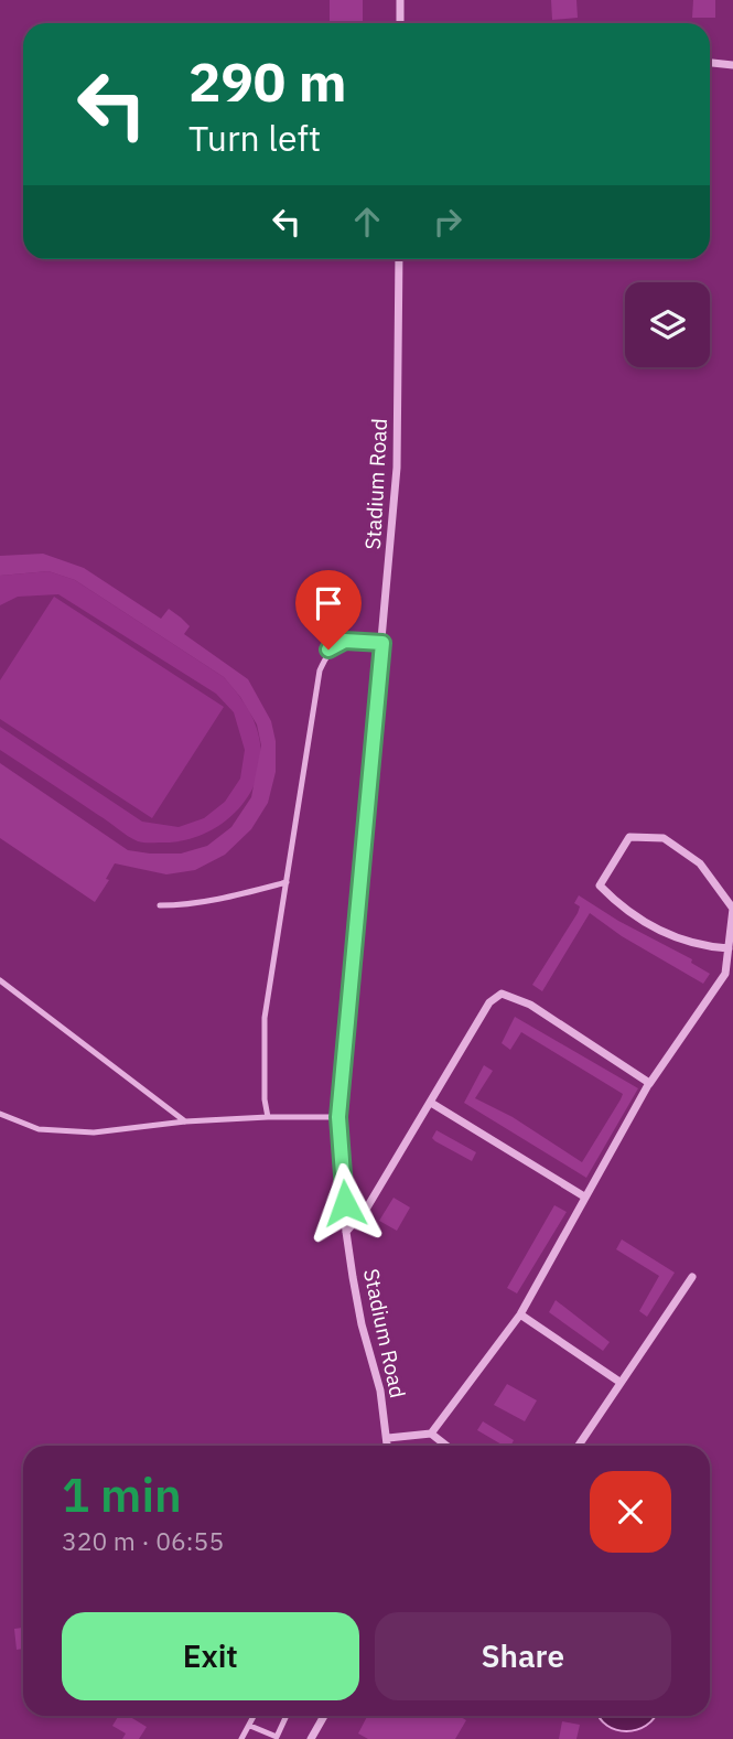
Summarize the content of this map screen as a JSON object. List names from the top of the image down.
{
  "streets": {
    "street": ["Stadium Road"]
  },
  "page": {
    "turn": ["290 m", "Turn left"],
    "heading": ["1 min", "320 m · 06:55"],
    "buttons": ["Exit", "Share"]
  }
}
